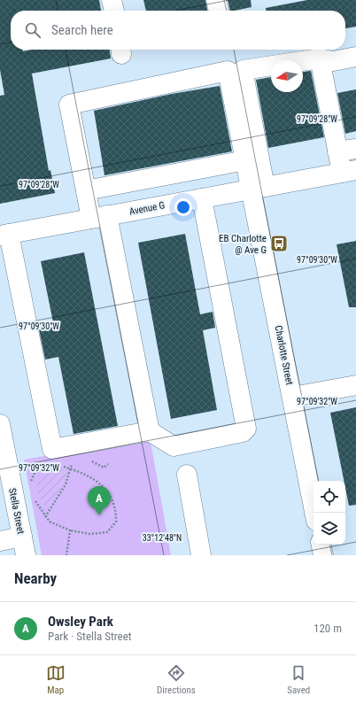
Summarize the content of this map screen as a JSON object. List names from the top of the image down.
{
  "streets": {
    "street": ["Avenue G", "Charlotte Street", "Stella Street"]
  },
  "crossings": [
    ["Avenue G", "Charlotte Street"]
  ],
  "places": {
    "bus stop": ["EB Charlotte @ Ave G"]
  },
  "north": "left",
  "page": {
    "search": "Search here",
    "pins": "A",
    "heading": "Nearby",
    "list": [
      {
        "mark": "A",
        "name": "Owsley Park",
        "note": "Park · Stella Street",
        "value": "120 m"
      }
    ],
    "nav": ["Map", "Directions", "Saved"]
  },
  "coordinates": [
    "97°09'28\"W",
    "97°09'30\"W",
    "97°09'32\"W",
    "33°12'48\"N"
  ]
}
